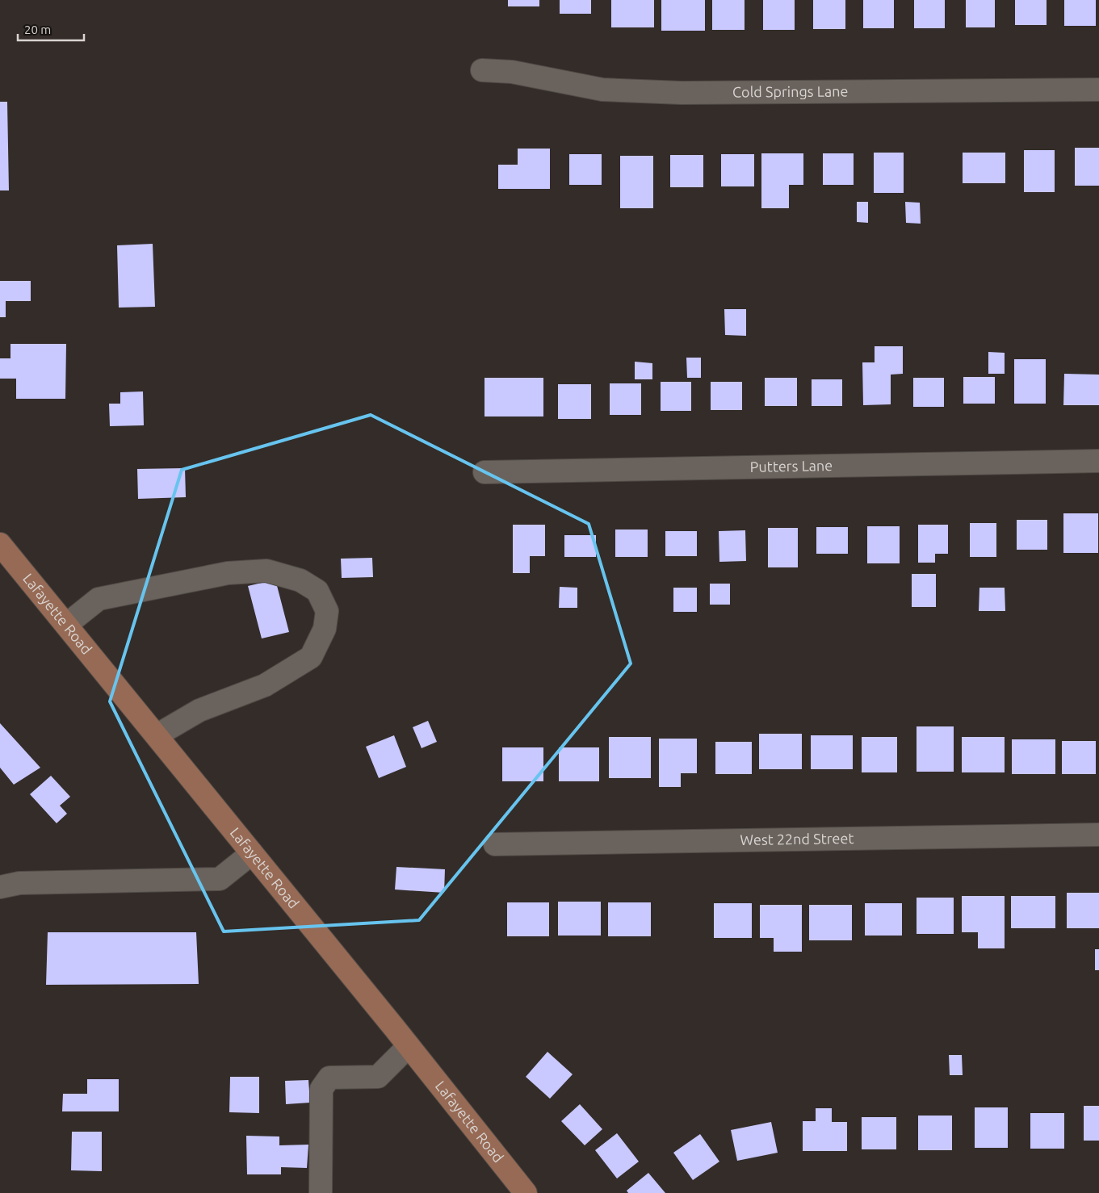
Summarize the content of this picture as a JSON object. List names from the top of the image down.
{
  "streets": {
    "main road": ["Lafayette Road"],
    "street": ["Cold Springs Lane", "Putters Lane", "West 22nd Street"]
  },
  "scale_bar": "20 m"
}
